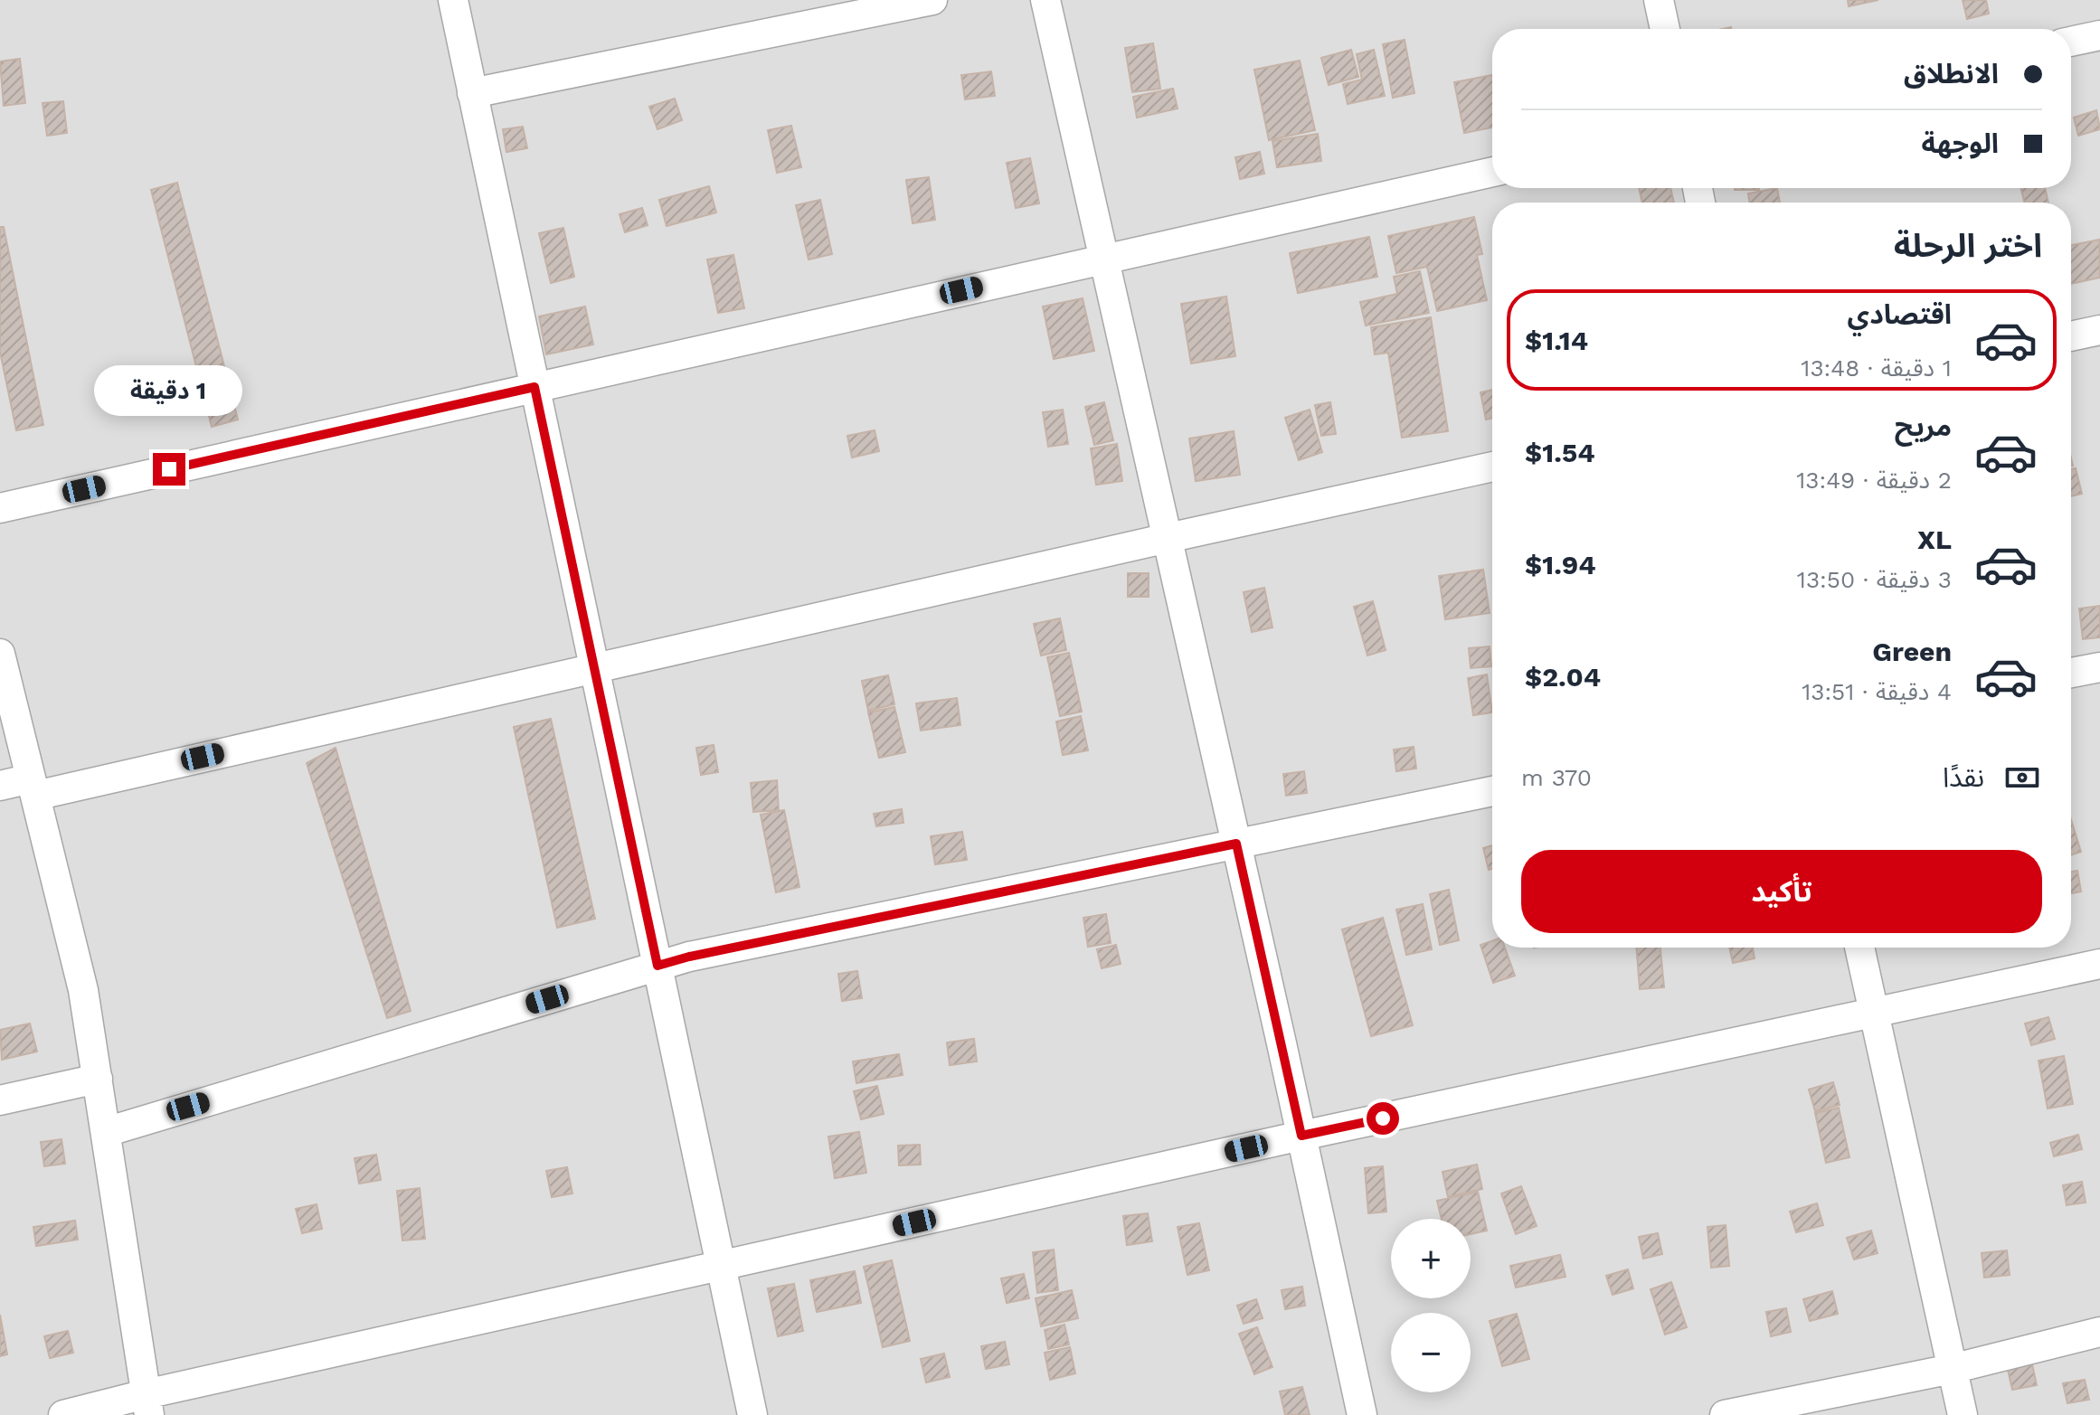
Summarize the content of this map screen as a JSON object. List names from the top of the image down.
{
  "page": {
    "banner": ["الانطلاق", "الوجهة"],
    "heading": "اختر الرحلة",
    "list": [
      {
        "name": "اقتصادي",
        "note": "1 دقيقة · 13:48",
        "value": "$1.14"
      },
      {
        "name": "مريح",
        "note": "2 دقيقة · 13:49",
        "value": "$1.54"
      },
      {
        "name": "XL",
        "note": "3 دقيقة · 13:50",
        "value": "$1.94"
      },
      {
        "name": "Green",
        "note": "4 دقيقة · 13:51",
        "value": "$2.04"
      }
    ],
    "bubble": "1 دقيقة",
    "pay": ["نقدًا", "370 m"],
    "buttons": "تأكيد",
    "map_buttons": ["+", "−"]
  }
}
